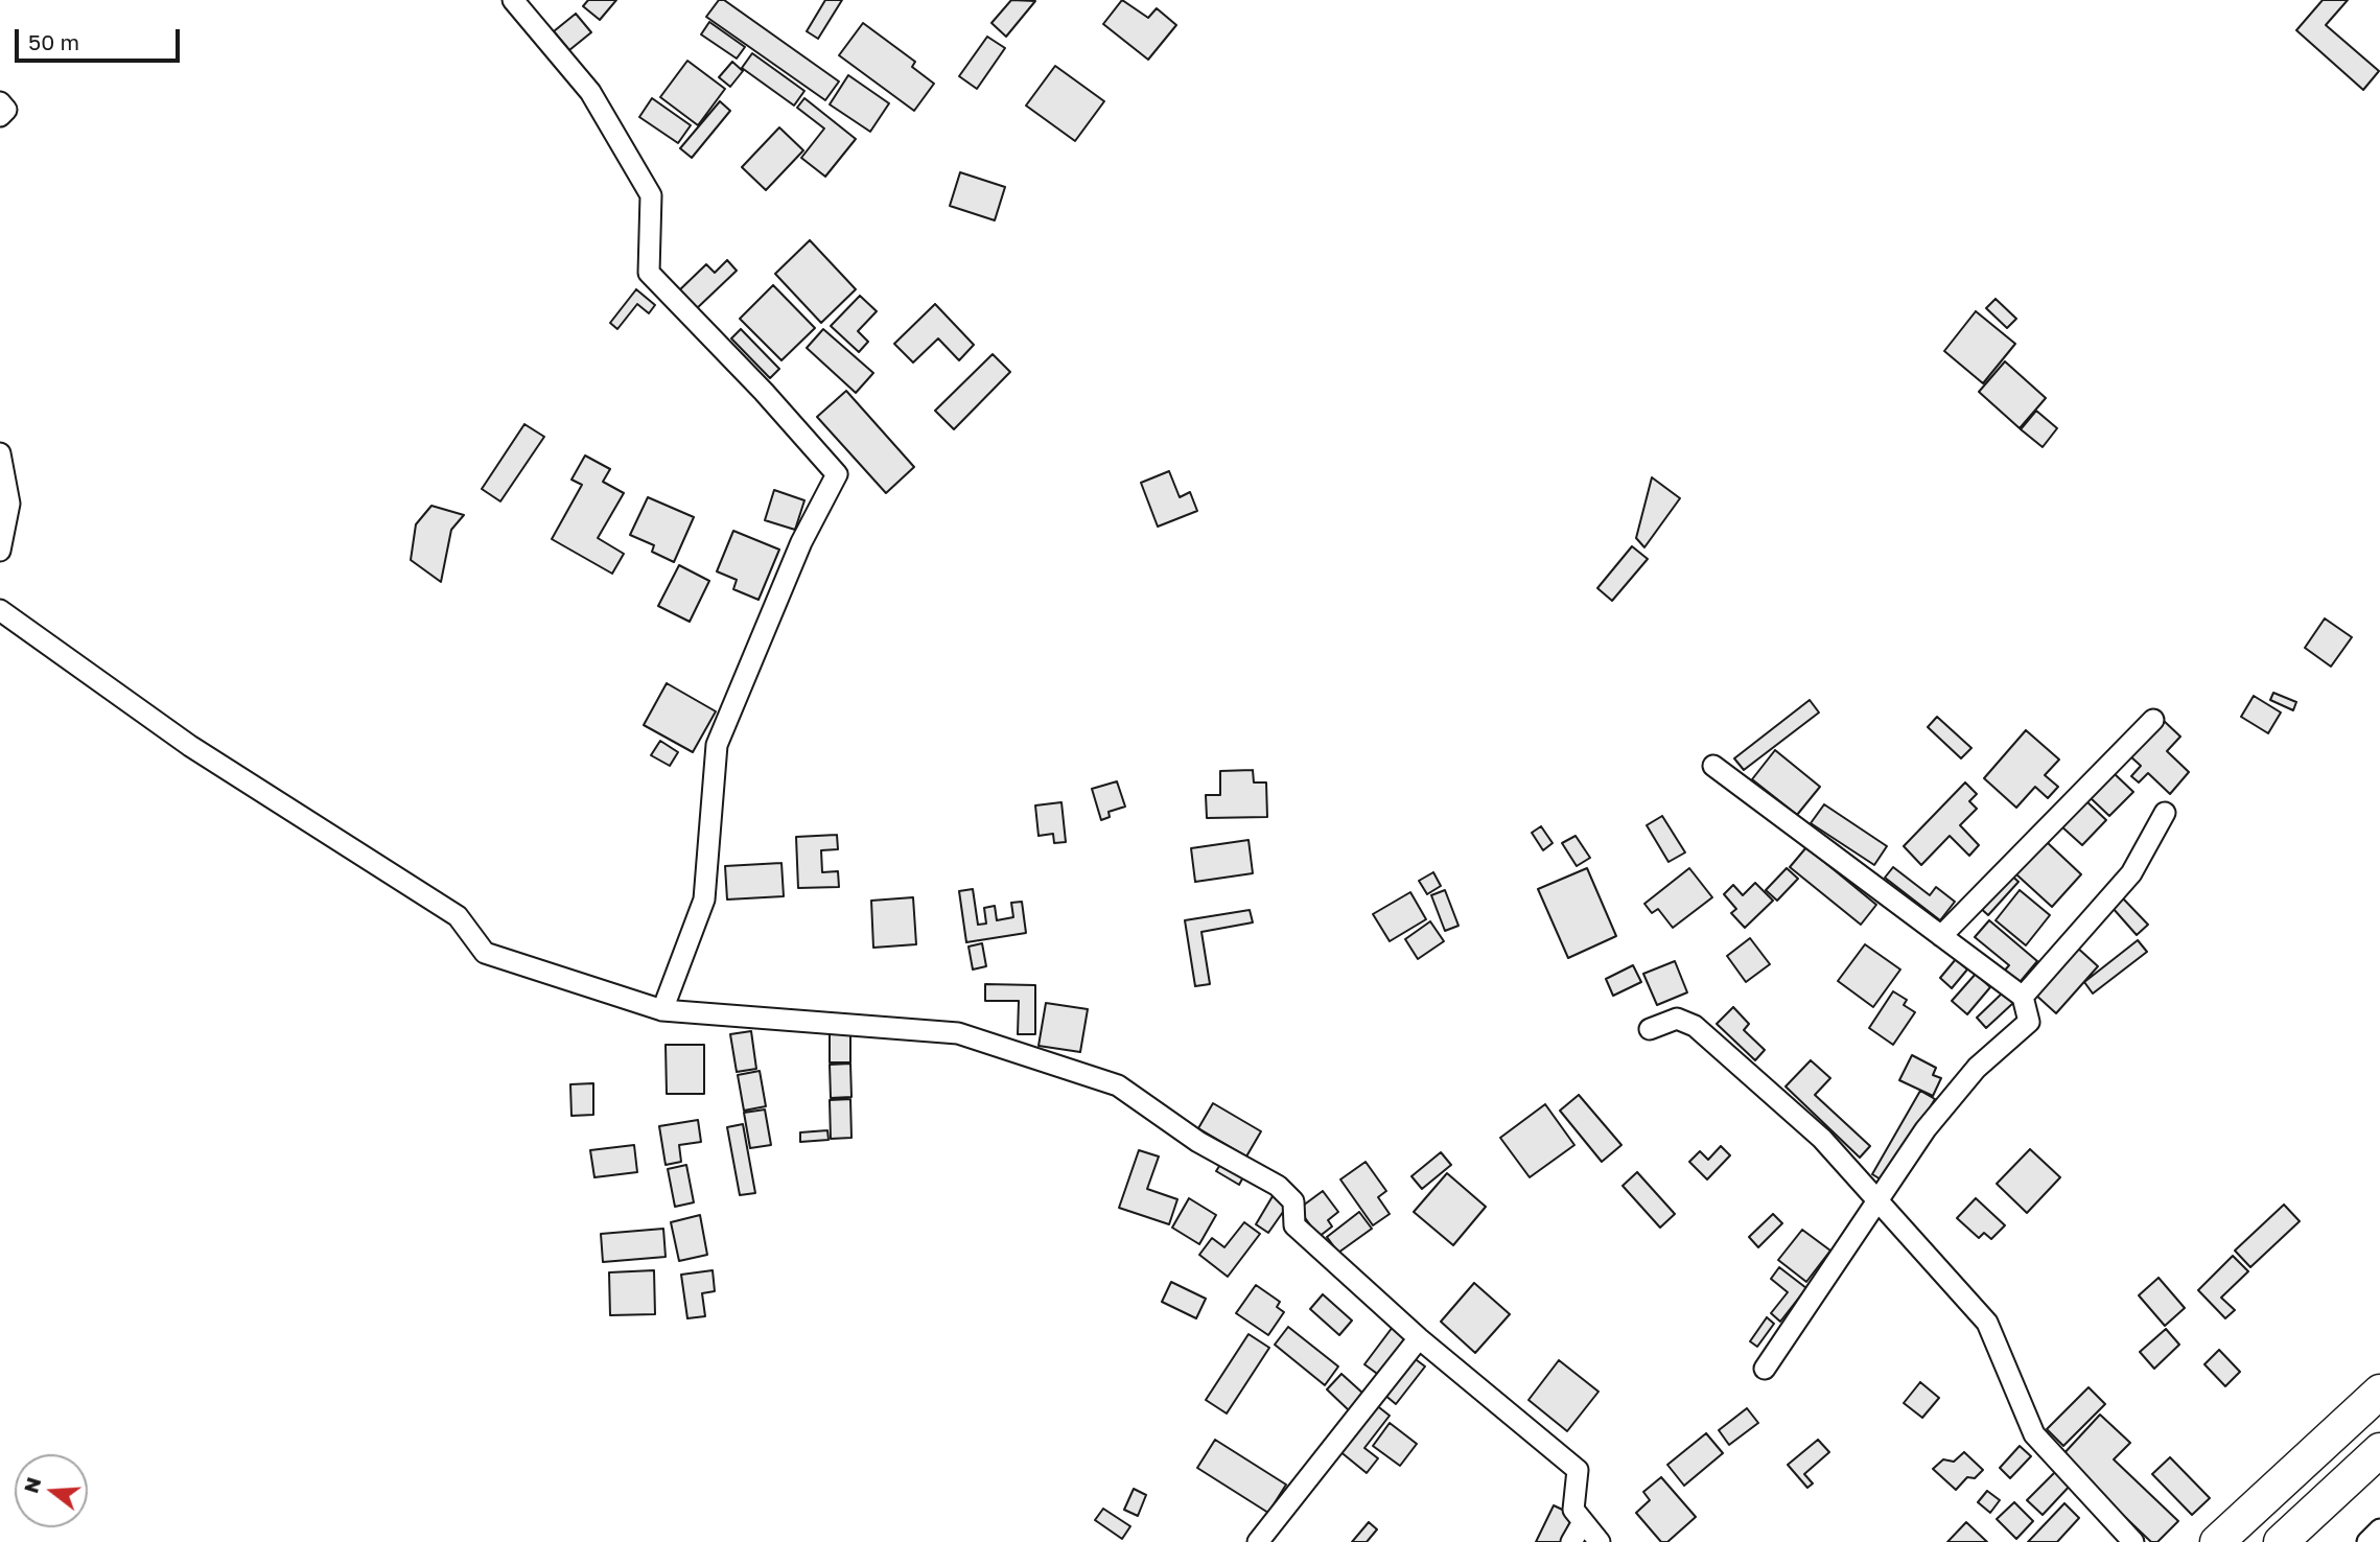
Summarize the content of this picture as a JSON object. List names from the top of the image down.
{
  "scale_bar": "50 m",
  "north": "left"
}
